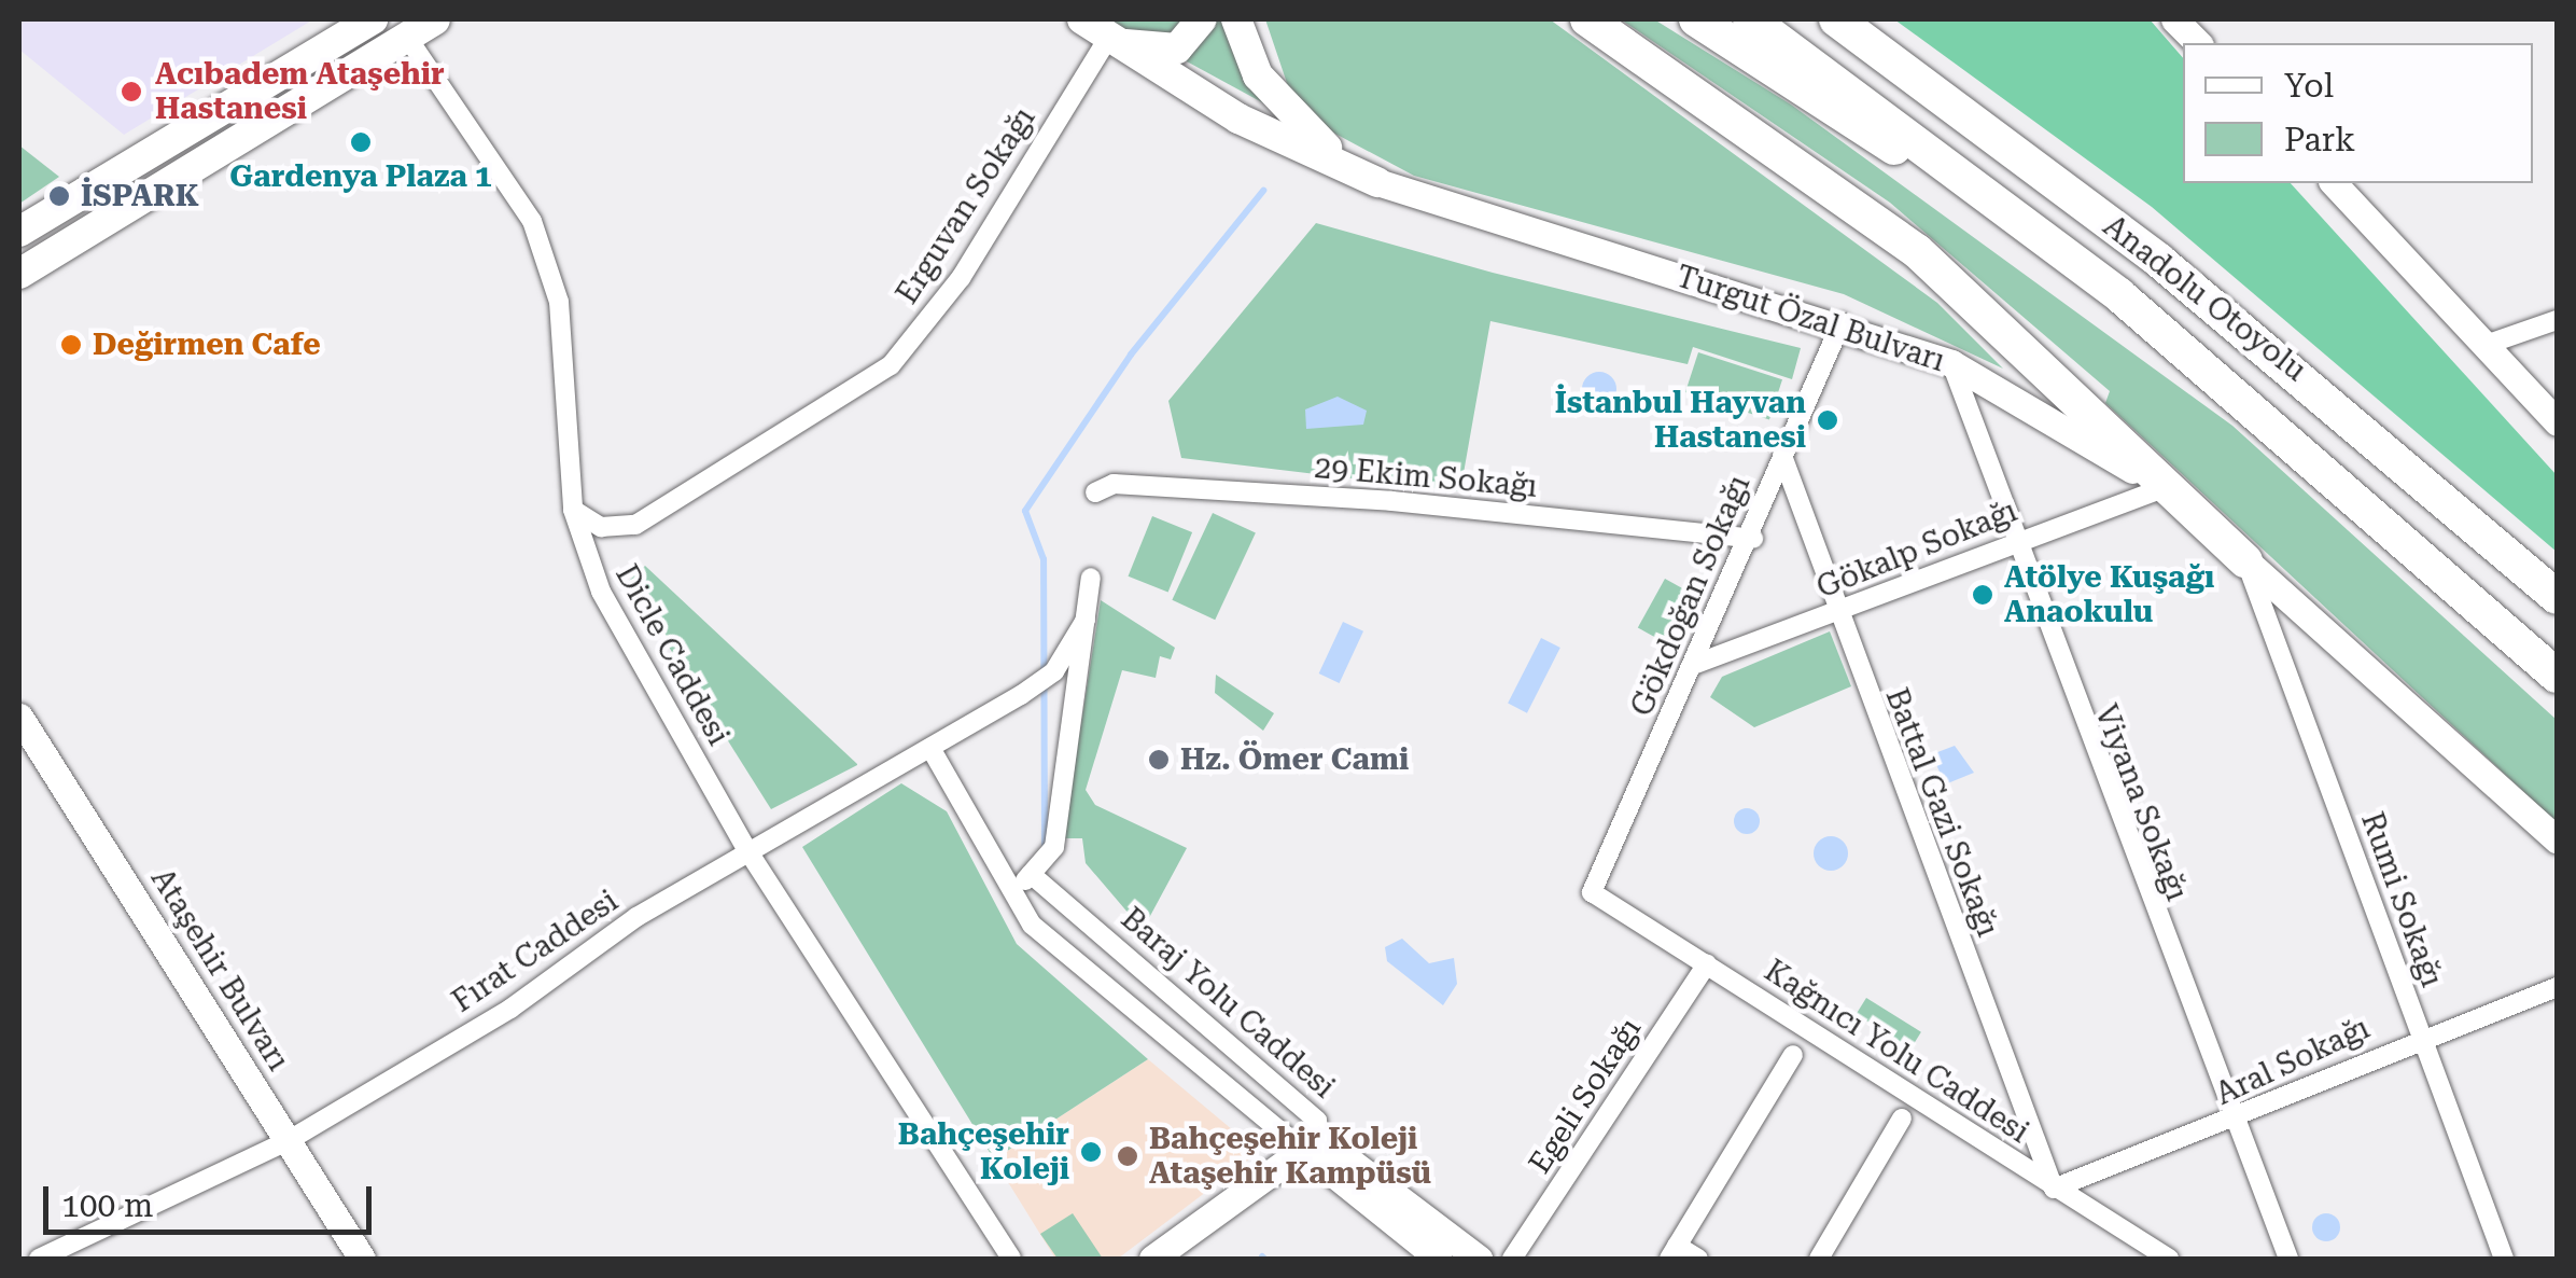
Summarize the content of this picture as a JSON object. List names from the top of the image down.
{
  "streets": {
    "highway": ["Anadolu Otoyolu"],
    "main road": ["Turgut Özal Bulvarı", "Ataşehir Bulvarı", "Baraj Yolu Caddesi"],
    "street": [
      "Erguvan Sokağı",
      "29 Ekim Sokağı",
      "Gökalp Sokağı",
      "Gökdoğan Sokağı",
      "Dicle Caddesi",
      "Viyana Sokağı",
      "Battal Gazi Sokağı",
      "Rumi Sokağı",
      "Fırat Caddesi",
      "Kağnıcı Yolu Caddesi",
      "Aral Sokağı",
      "Egeli Sokağı"
    ]
  },
  "crossings": [
    ["Erguvan Sokağı", "Turgut Özal Bulvarı"],
    ["Erguvan Sokağı", "Dicle Caddesi"],
    ["Turgut Özal Bulvarı", "Gökalp Sokağı"],
    ["Turgut Özal Bulvarı", "Gökdoğan Sokağı"],
    ["Turgut Özal Bulvarı", "Viyana Sokağı"],
    ["Turgut Özal Bulvarı", "Rumi Sokağı"],
    ["29 Ekim Sokağı", "Gökdoğan Sokağı"],
    ["Gökalp Sokağı", "Gökdoğan Sokağı"],
    ["Gökalp Sokağı", "Viyana Sokağı"],
    ["Gökalp Sokağı", "Battal Gazi Sokağı"],
    ["Gökdoğan Sokağı", "Battal Gazi Sokağı"],
    ["Gökdoğan Sokağı", "Kağnıcı Yolu Caddesi"],
    ["Dicle Caddesi", "Fırat Caddesi"],
    ["Viyana Sokağı", "Aral Sokağı"],
    ["Battal Gazi Sokağı", "Kağnıcı Yolu Caddesi"],
    ["Battal Gazi Sokağı", "Aral Sokağı"],
    ["Rumi Sokağı", "Aral Sokağı"],
    ["Fırat Caddesi", "Ataşehir Bulvarı"],
    ["Fırat Caddesi", "Baraj Yolu Caddesi"],
    ["Kağnıcı Yolu Caddesi", "Aral Sokağı"],
    ["Kağnıcı Yolu Caddesi", "Egeli Sokağı"]
  ],
  "places": [
    "Acıbadem Ataşehir Hastanesi",
    "Gardenya Plaza 1",
    "İSPARK",
    "Değirmen Cafe",
    "İstanbul Hayvan Hastanesi",
    "Atölye Kuşağı Anaokulu",
    "Hz. Ömer Cami",
    "Bahçeşehir Koleji",
    "Bahçeşehir Koleji Ataşehir Kampüsü"
  ],
  "legend": ["Yol", "Park"],
  "scale_bar": "100 m"
}
